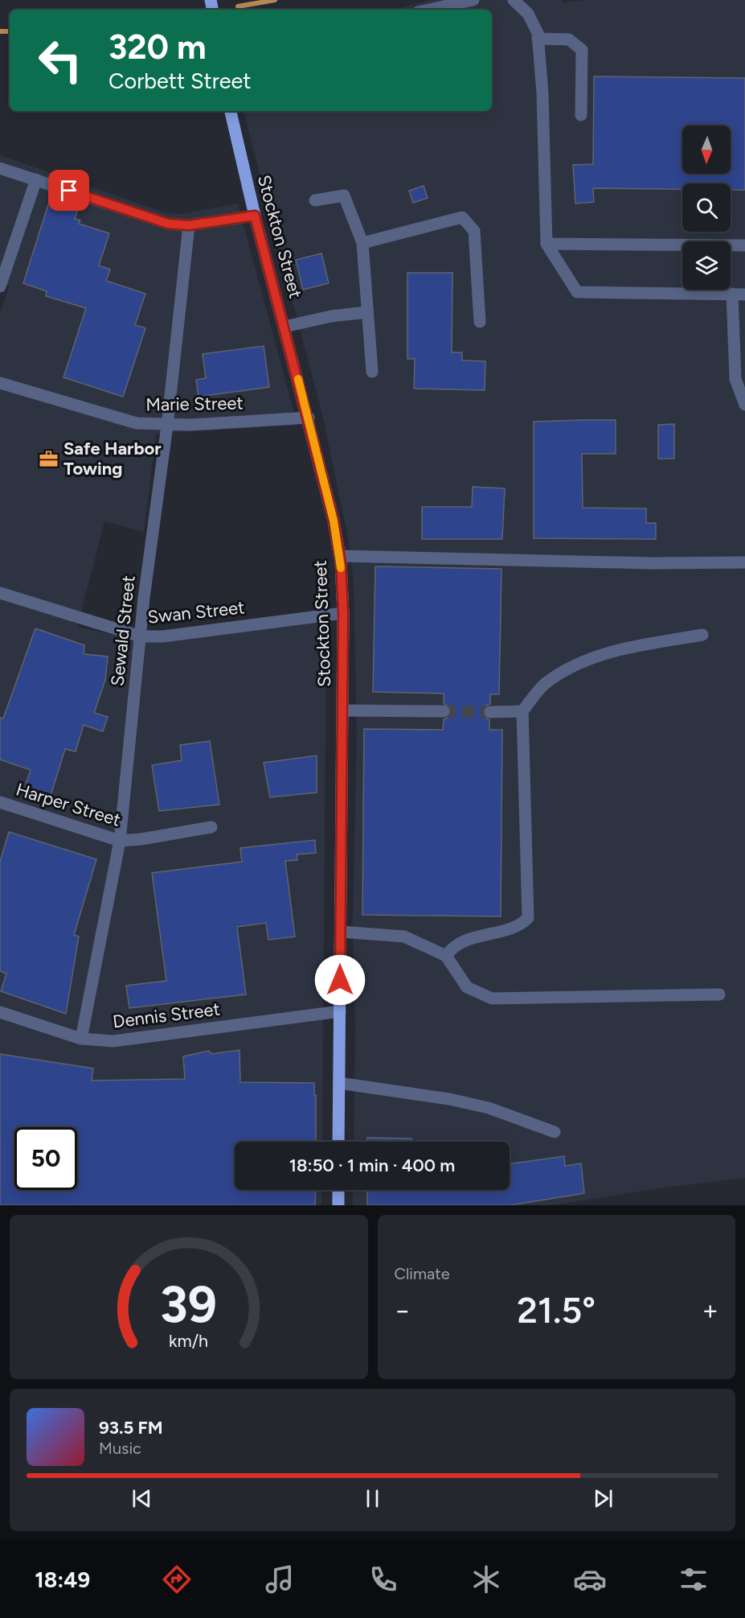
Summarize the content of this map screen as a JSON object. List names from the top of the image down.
{
  "streets": {
    "main road": ["Stockton Street"],
    "street": [
      "Marie Street",
      "Swan Street",
      "Sewald Street",
      "Harper Street",
      "Dennis Street"
    ]
  },
  "crossings": [
    ["Stockton Street", "Marie Street"],
    ["Stockton Street", "Swan Street"],
    ["Stockton Street", "Dennis Street"],
    ["Marie Street", "Sewald Street"],
    ["Swan Street", "Sewald Street"],
    ["Sewald Street", "Harper Street"],
    ["Sewald Street", "Dennis Street"]
  ],
  "places": {
    "office": ["Safe Harbor Towing"]
  },
  "north": "bottom",
  "page": {
    "turn": ["320 m", "Corbett Street"],
    "limit": "50",
    "trip": "18:50 · 1 min · 400 m",
    "tile": "Climate",
    "heat": ["−", "21.5°", "+"],
    "song": ["93.5 FM", "Music"],
    "tabs": "18:49",
    "gauge": ["39", "km/h"]
  }
}
